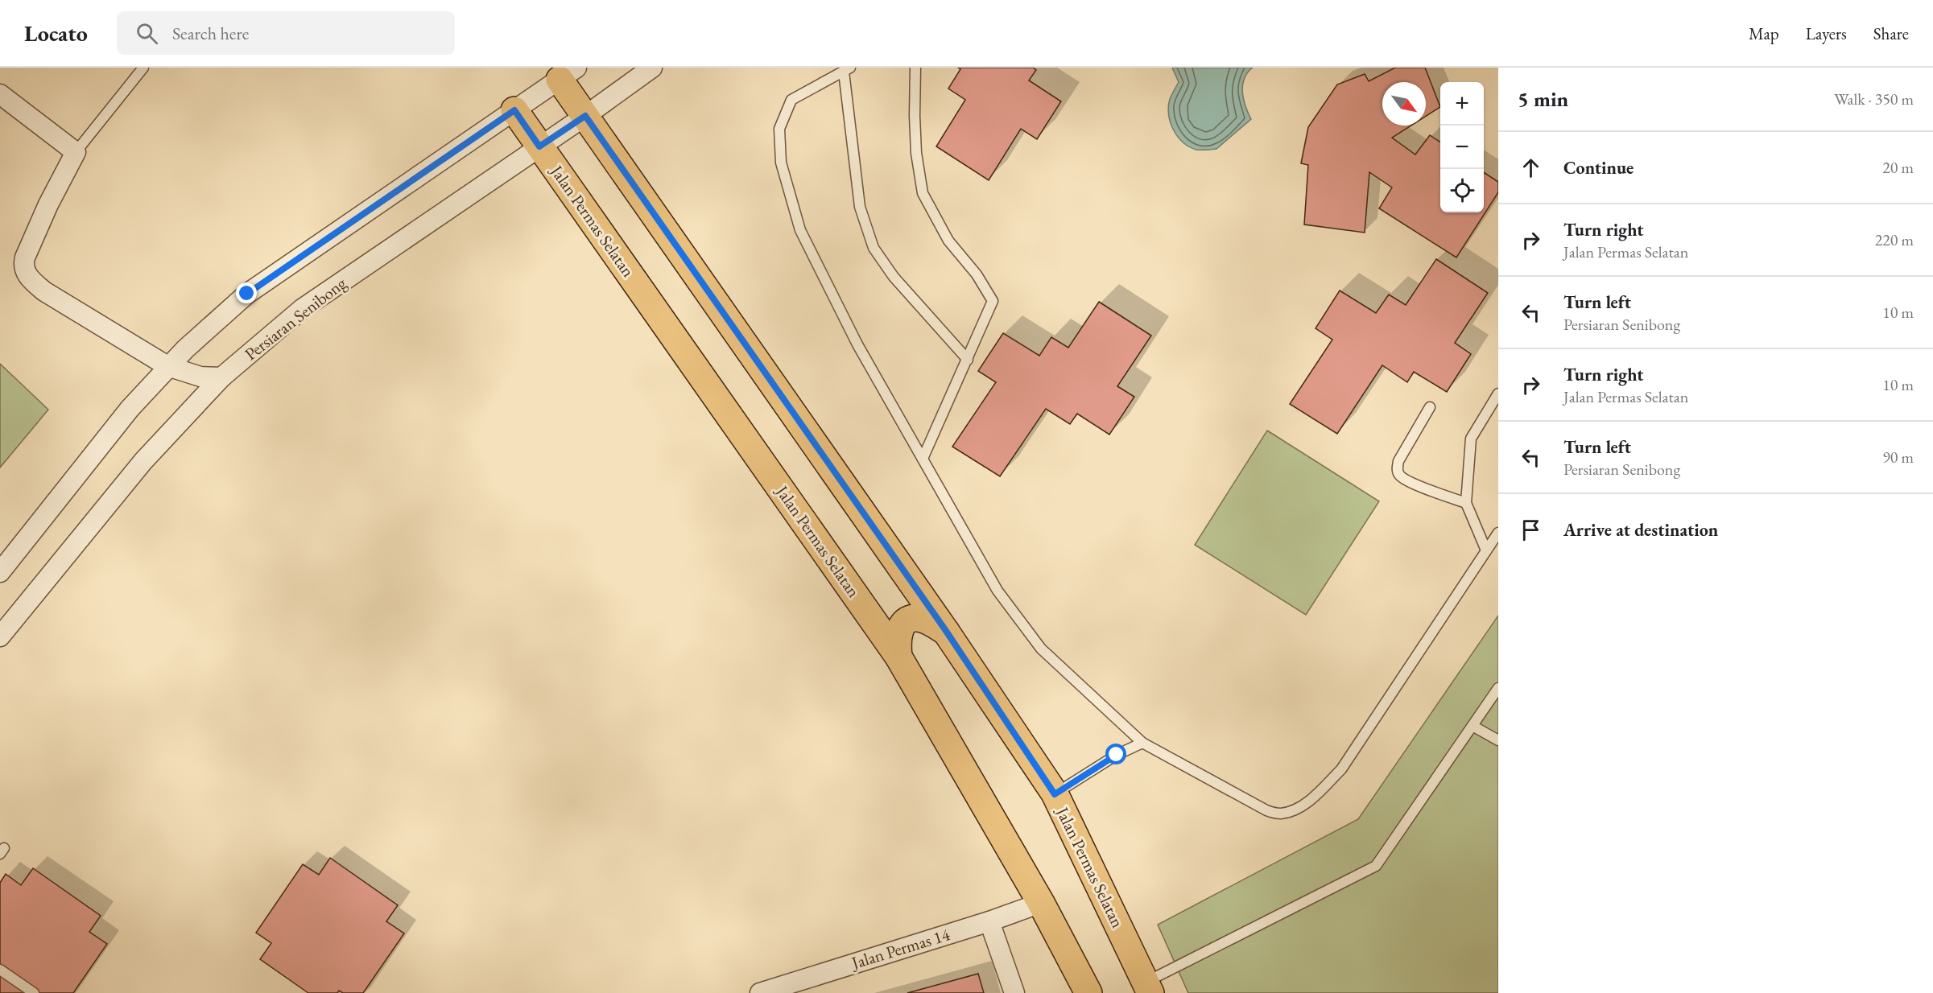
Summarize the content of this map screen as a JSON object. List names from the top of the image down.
{
  "streets": {
    "main road": ["Jalan Permas Selatan"],
    "street": ["Persiaran Senibong", "Jalan Permas 14"]
  },
  "crossings": [
    ["Jalan Permas Selatan", "Persiaran Senibong"],
    ["Jalan Permas Selatan", "Jalan Permas 14"]
  ],
  "north": "bottom right",
  "page": {
    "header": "Locato",
    "search": "Search here",
    "nav": ["Map", "Layers", "Share"],
    "heading": ["5 min", "Walk · 350 m"],
    "map_buttons": ["+", "−"],
    "list": [
      ["Continue", "20 m"],
      ["Turn right", "Jalan Permas Selatan", "220 m"],
      ["Turn left", "Persiaran Senibong", "10 m"],
      ["Turn right", "Jalan Permas Selatan", "10 m"],
      ["Turn left", "Persiaran Senibong", "90 m"],
      "Arrive at destination"
    ]
  }
}
